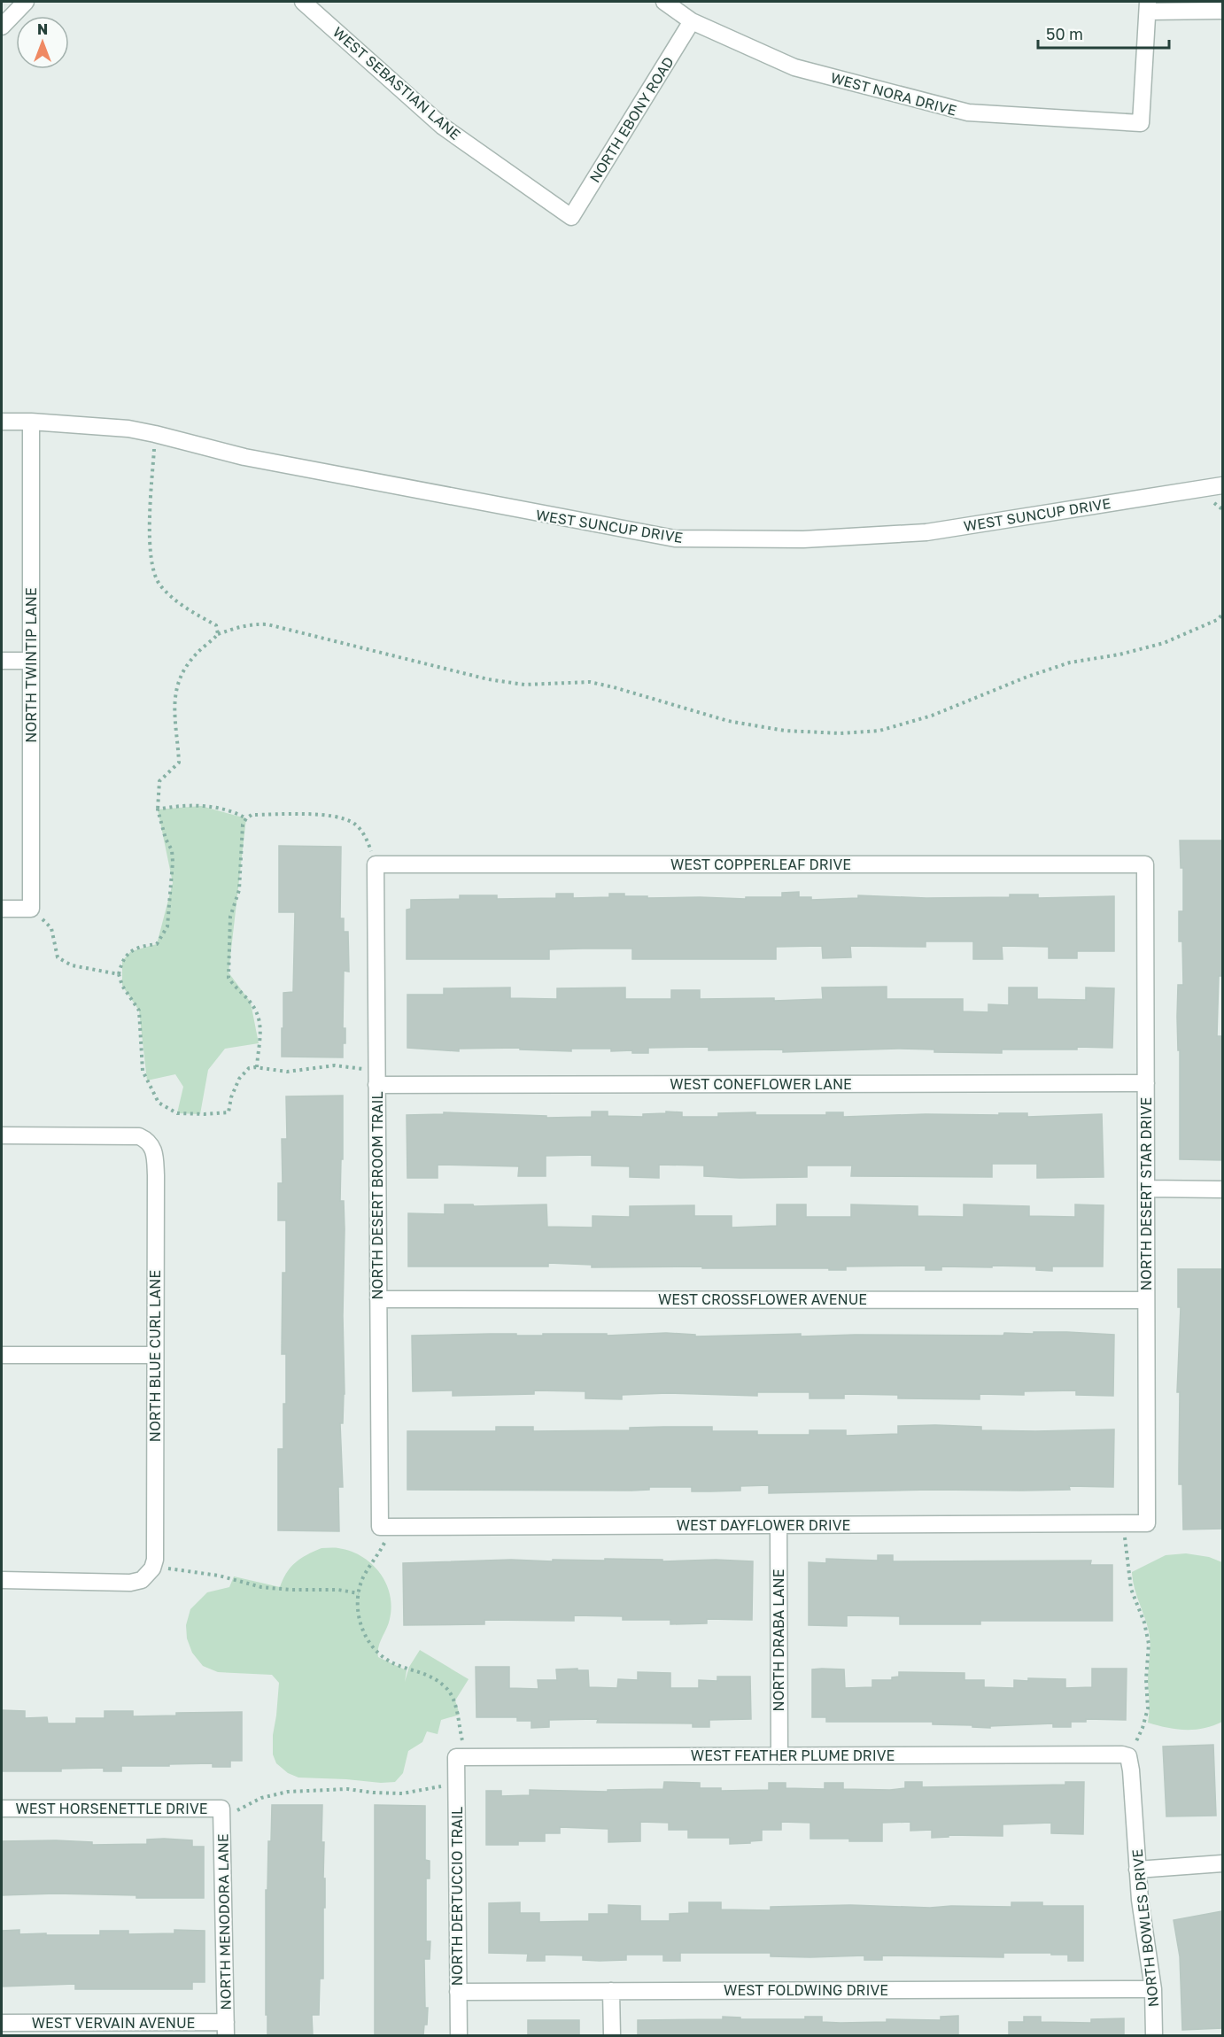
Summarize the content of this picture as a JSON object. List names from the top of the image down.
{
  "streets": {
    "street": [
      "WEST SEBASTIAN LANE",
      "WEST NORA DRIVE",
      "NORTH EBONY ROAD",
      "WEST SUNCUP DRIVE",
      "NORTH TWINTIP LANE",
      "WEST COPPERLEAF DRIVE",
      "WEST CONEFLOWER LANE",
      "NORTH DESERT STAR DRIVE",
      "NORTH DESERT BROOM TRAIL",
      "WEST CROSSFLOWER AVENUE",
      "NORTH BLUE CURL LANE",
      "WEST DAYFLOWER DRIVE",
      "NORTH DRABA LANE",
      "WEST FEATHER PLUME DRIVE",
      "WEST HORSENETTLE DRIVE",
      "NORTH DERTUCCIO TRAIL",
      "NORTH MENODORA LANE",
      "NORTH BOWLES DRIVE",
      "WEST FOLDWING DRIVE",
      "WEST VERVAIN AVENUE"
    ]
  },
  "crossings": [
    ["WEST SEBASTIAN LANE", "NORTH EBONY ROAD"],
    ["WEST NORA DRIVE", "NORTH EBONY ROAD"],
    ["WEST SUNCUP DRIVE", "NORTH TWINTIP LANE"],
    ["WEST COPPERLEAF DRIVE", "NORTH DESERT STAR DRIVE"],
    ["WEST COPPERLEAF DRIVE", "NORTH DESERT BROOM TRAIL"],
    ["WEST CONEFLOWER LANE", "NORTH DESERT STAR DRIVE"],
    ["WEST CONEFLOWER LANE", "NORTH DESERT BROOM TRAIL"],
    ["NORTH DESERT STAR DRIVE", "WEST CROSSFLOWER AVENUE"],
    ["NORTH DESERT STAR DRIVE", "WEST DAYFLOWER DRIVE"],
    ["NORTH DESERT BROOM TRAIL", "WEST CROSSFLOWER AVENUE"],
    ["NORTH DESERT BROOM TRAIL", "WEST DAYFLOWER DRIVE"],
    ["WEST DAYFLOWER DRIVE", "NORTH DRABA LANE"],
    ["NORTH DRABA LANE", "WEST FEATHER PLUME DRIVE"],
    ["WEST FEATHER PLUME DRIVE", "NORTH DERTUCCIO TRAIL"],
    ["WEST FEATHER PLUME DRIVE", "NORTH BOWLES DRIVE"],
    ["WEST HORSENETTLE DRIVE", "NORTH MENODORA LANE"],
    ["NORTH DERTUCCIO TRAIL", "WEST FOLDWING DRIVE"],
    ["NORTH MENODORA LANE", "WEST VERVAIN AVENUE"],
    ["NORTH BOWLES DRIVE", "WEST FOLDWING DRIVE"]
  ],
  "scale_bar": "50 m",
  "north": "top"
}
